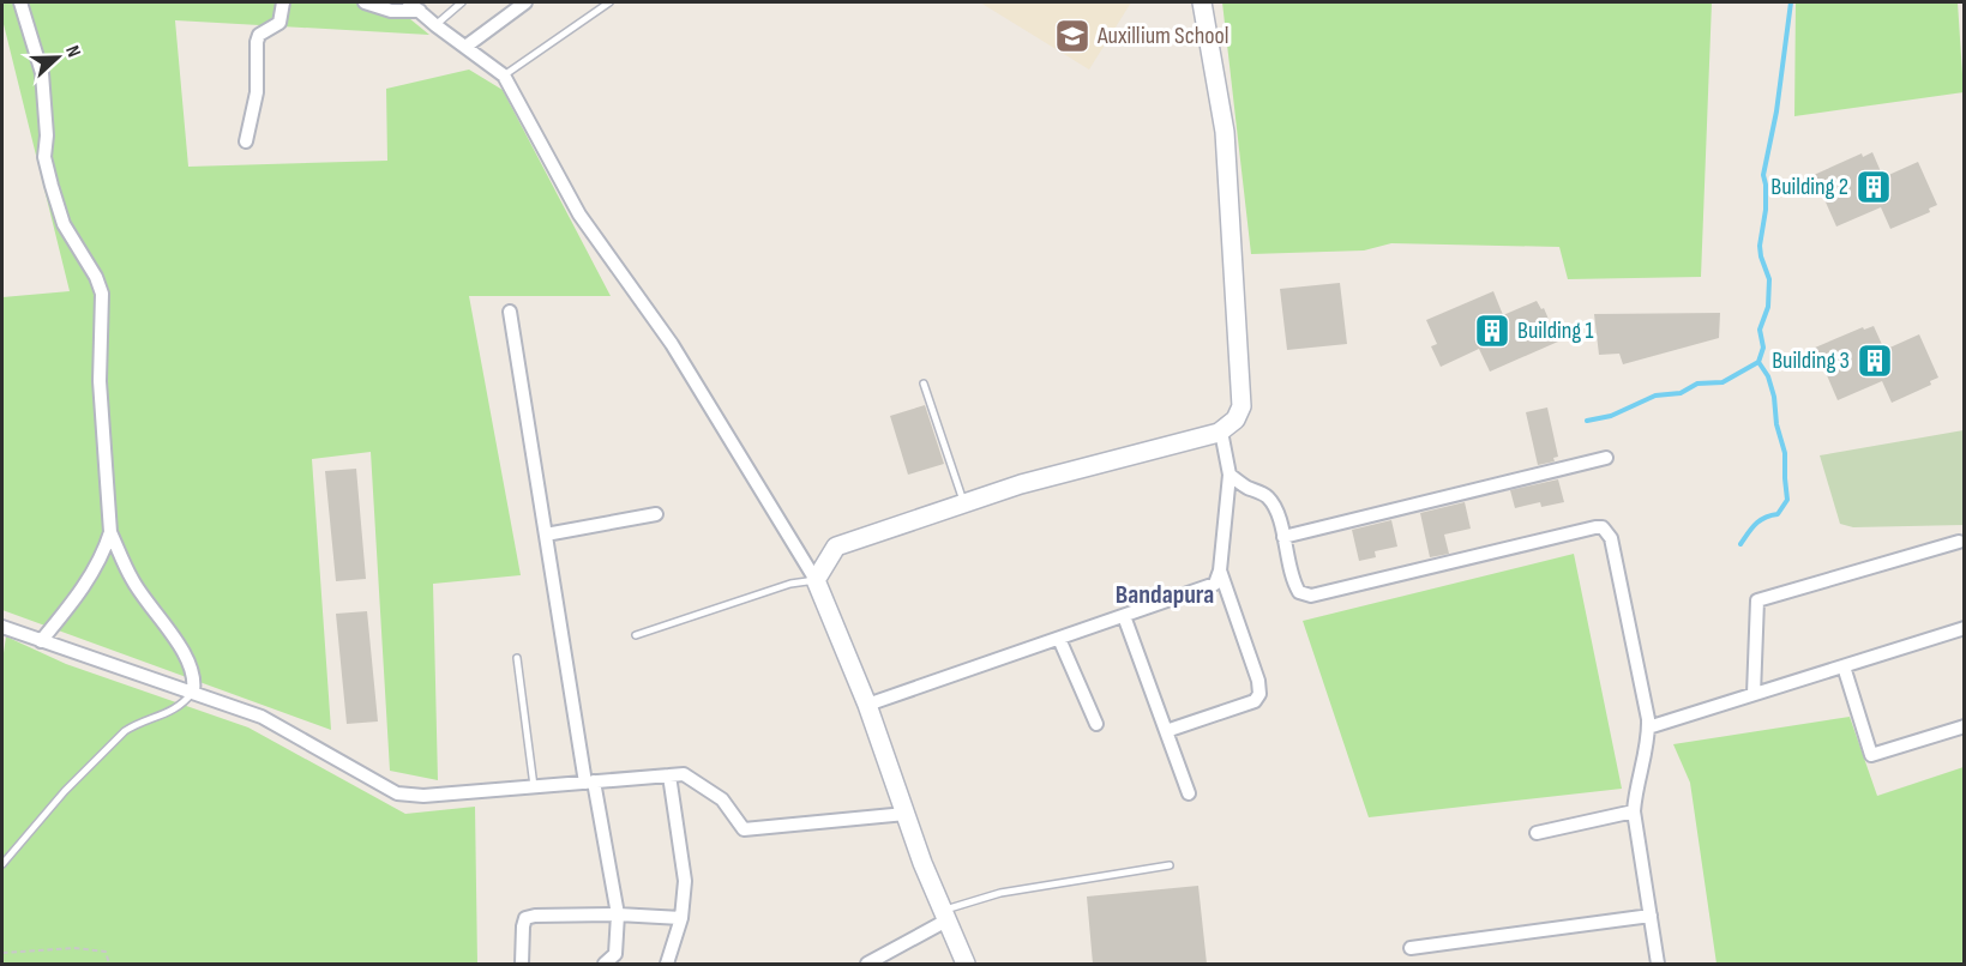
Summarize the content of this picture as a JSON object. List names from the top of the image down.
{
  "districts": ["Bandapura"],
  "places": {
    "school or university": ["Auxillium School"],
    "building": ["Building 2", "Building 1", "Building 3"]
  },
  "north": "right"
}
